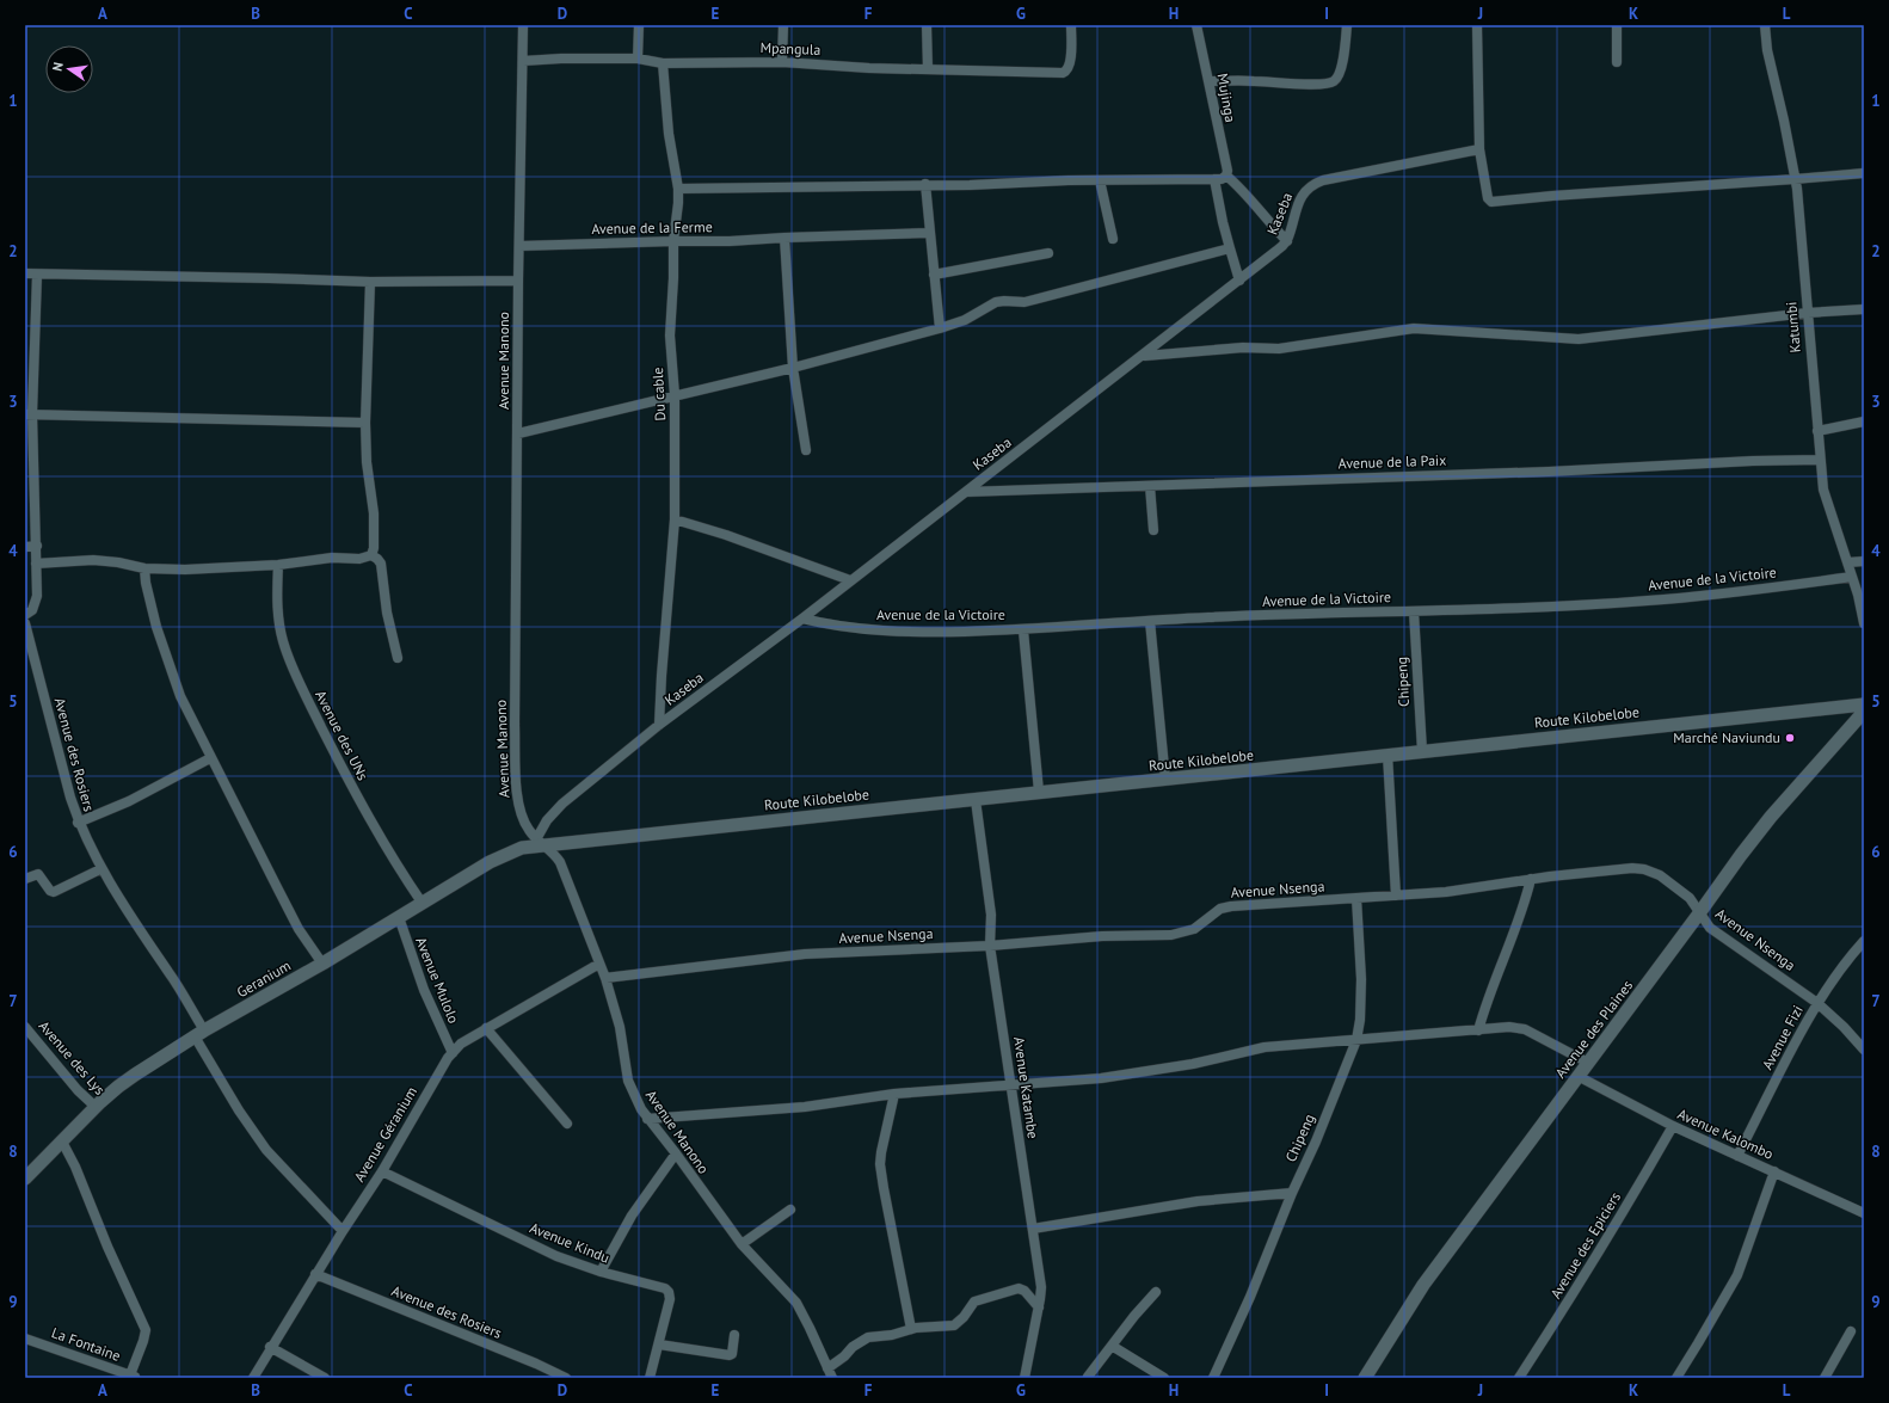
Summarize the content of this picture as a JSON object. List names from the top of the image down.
{
  "streets": {
    "street": [
      "Mpangula",
      "Mujinga",
      "Kaseba",
      "Avenue de la Ferme",
      "Katumbi",
      "Avenue Manono",
      "Du cable",
      "Avenue de la Paix",
      "Avenue de la Victoire",
      "Chipeng",
      "Route Kilobelobe",
      "Avenue des UNs",
      "Avenue des Rosiers",
      "Avenue Nsenga",
      "Geranium",
      "Avenue Mulolo",
      "Avenue des Plaines",
      "Avenue Fizi",
      "Avenue des Lys",
      "Avenue Katambe",
      "Avenue Géranium",
      "Avenue Kalombo",
      "Avenue Kindu",
      "Avenue des Epiciers",
      "La Fontaine"
    ]
  },
  "crossings": [
    ["Mpangula", "Avenue Manono"],
    ["Mpangula", "Du cable"],
    ["Kaseba", "Avenue Manono"],
    ["Kaseba", "Du cable"],
    ["Kaseba", "Avenue de la Paix"],
    ["Kaseba", "Avenue de la Victoire"],
    ["Kaseba", "Route Kilobelobe"],
    ["Kaseba", "Geranium"],
    ["Avenue de la Ferme", "Avenue Manono"],
    ["Avenue de la Ferme", "Du cable"],
    ["Katumbi", "Avenue de la Paix"],
    ["Katumbi", "Avenue de la Victoire"],
    ["Avenue Manono", "Route Kilobelobe"],
    ["Avenue Manono", "Avenue Nsenga"],
    ["Avenue Manono", "Geranium"],
    ["Avenue Manono", "Avenue Géranium"],
    ["Avenue de la Victoire", "Chipeng"],
    ["Chipeng", "Route Kilobelobe"],
    ["Chipeng", "Avenue Nsenga"],
    ["Route Kilobelobe", "Geranium"],
    ["Route Kilobelobe", "Avenue Katambe"],
    ["Avenue des UNs", "Geranium"],
    ["Avenue des Rosiers", "Geranium"],
    ["Avenue des Rosiers", "Avenue Géranium"],
    ["Avenue Nsenga", "Avenue des Plaines"],
    ["Avenue Nsenga", "Avenue Fizi"],
    ["Avenue Nsenga", "Avenue Katambe"],
    ["Geranium", "Avenue Mulolo"],
    ["Geranium", "Avenue des Lys"],
    ["Avenue Mulolo", "Avenue Géranium"],
    ["Avenue des Plaines", "Avenue Kalombo"],
    ["Avenue Fizi", "Avenue Kalombo"],
    ["Avenue Géranium", "Avenue Kindu"],
    ["Avenue Kalombo", "Avenue des Epiciers"]
  ],
  "places": ["Marché Naviundu"],
  "north": "left",
  "grid": {
    "columns": [
      "A",
      "B",
      "C",
      "D",
      "E",
      "F",
      "G",
      "H",
      "I",
      "J",
      "K",
      "L"
    ],
    "rows": [
      "1",
      "2",
      "3",
      "4",
      "5",
      "6",
      "7",
      "8",
      "9"
    ]
  }
}
